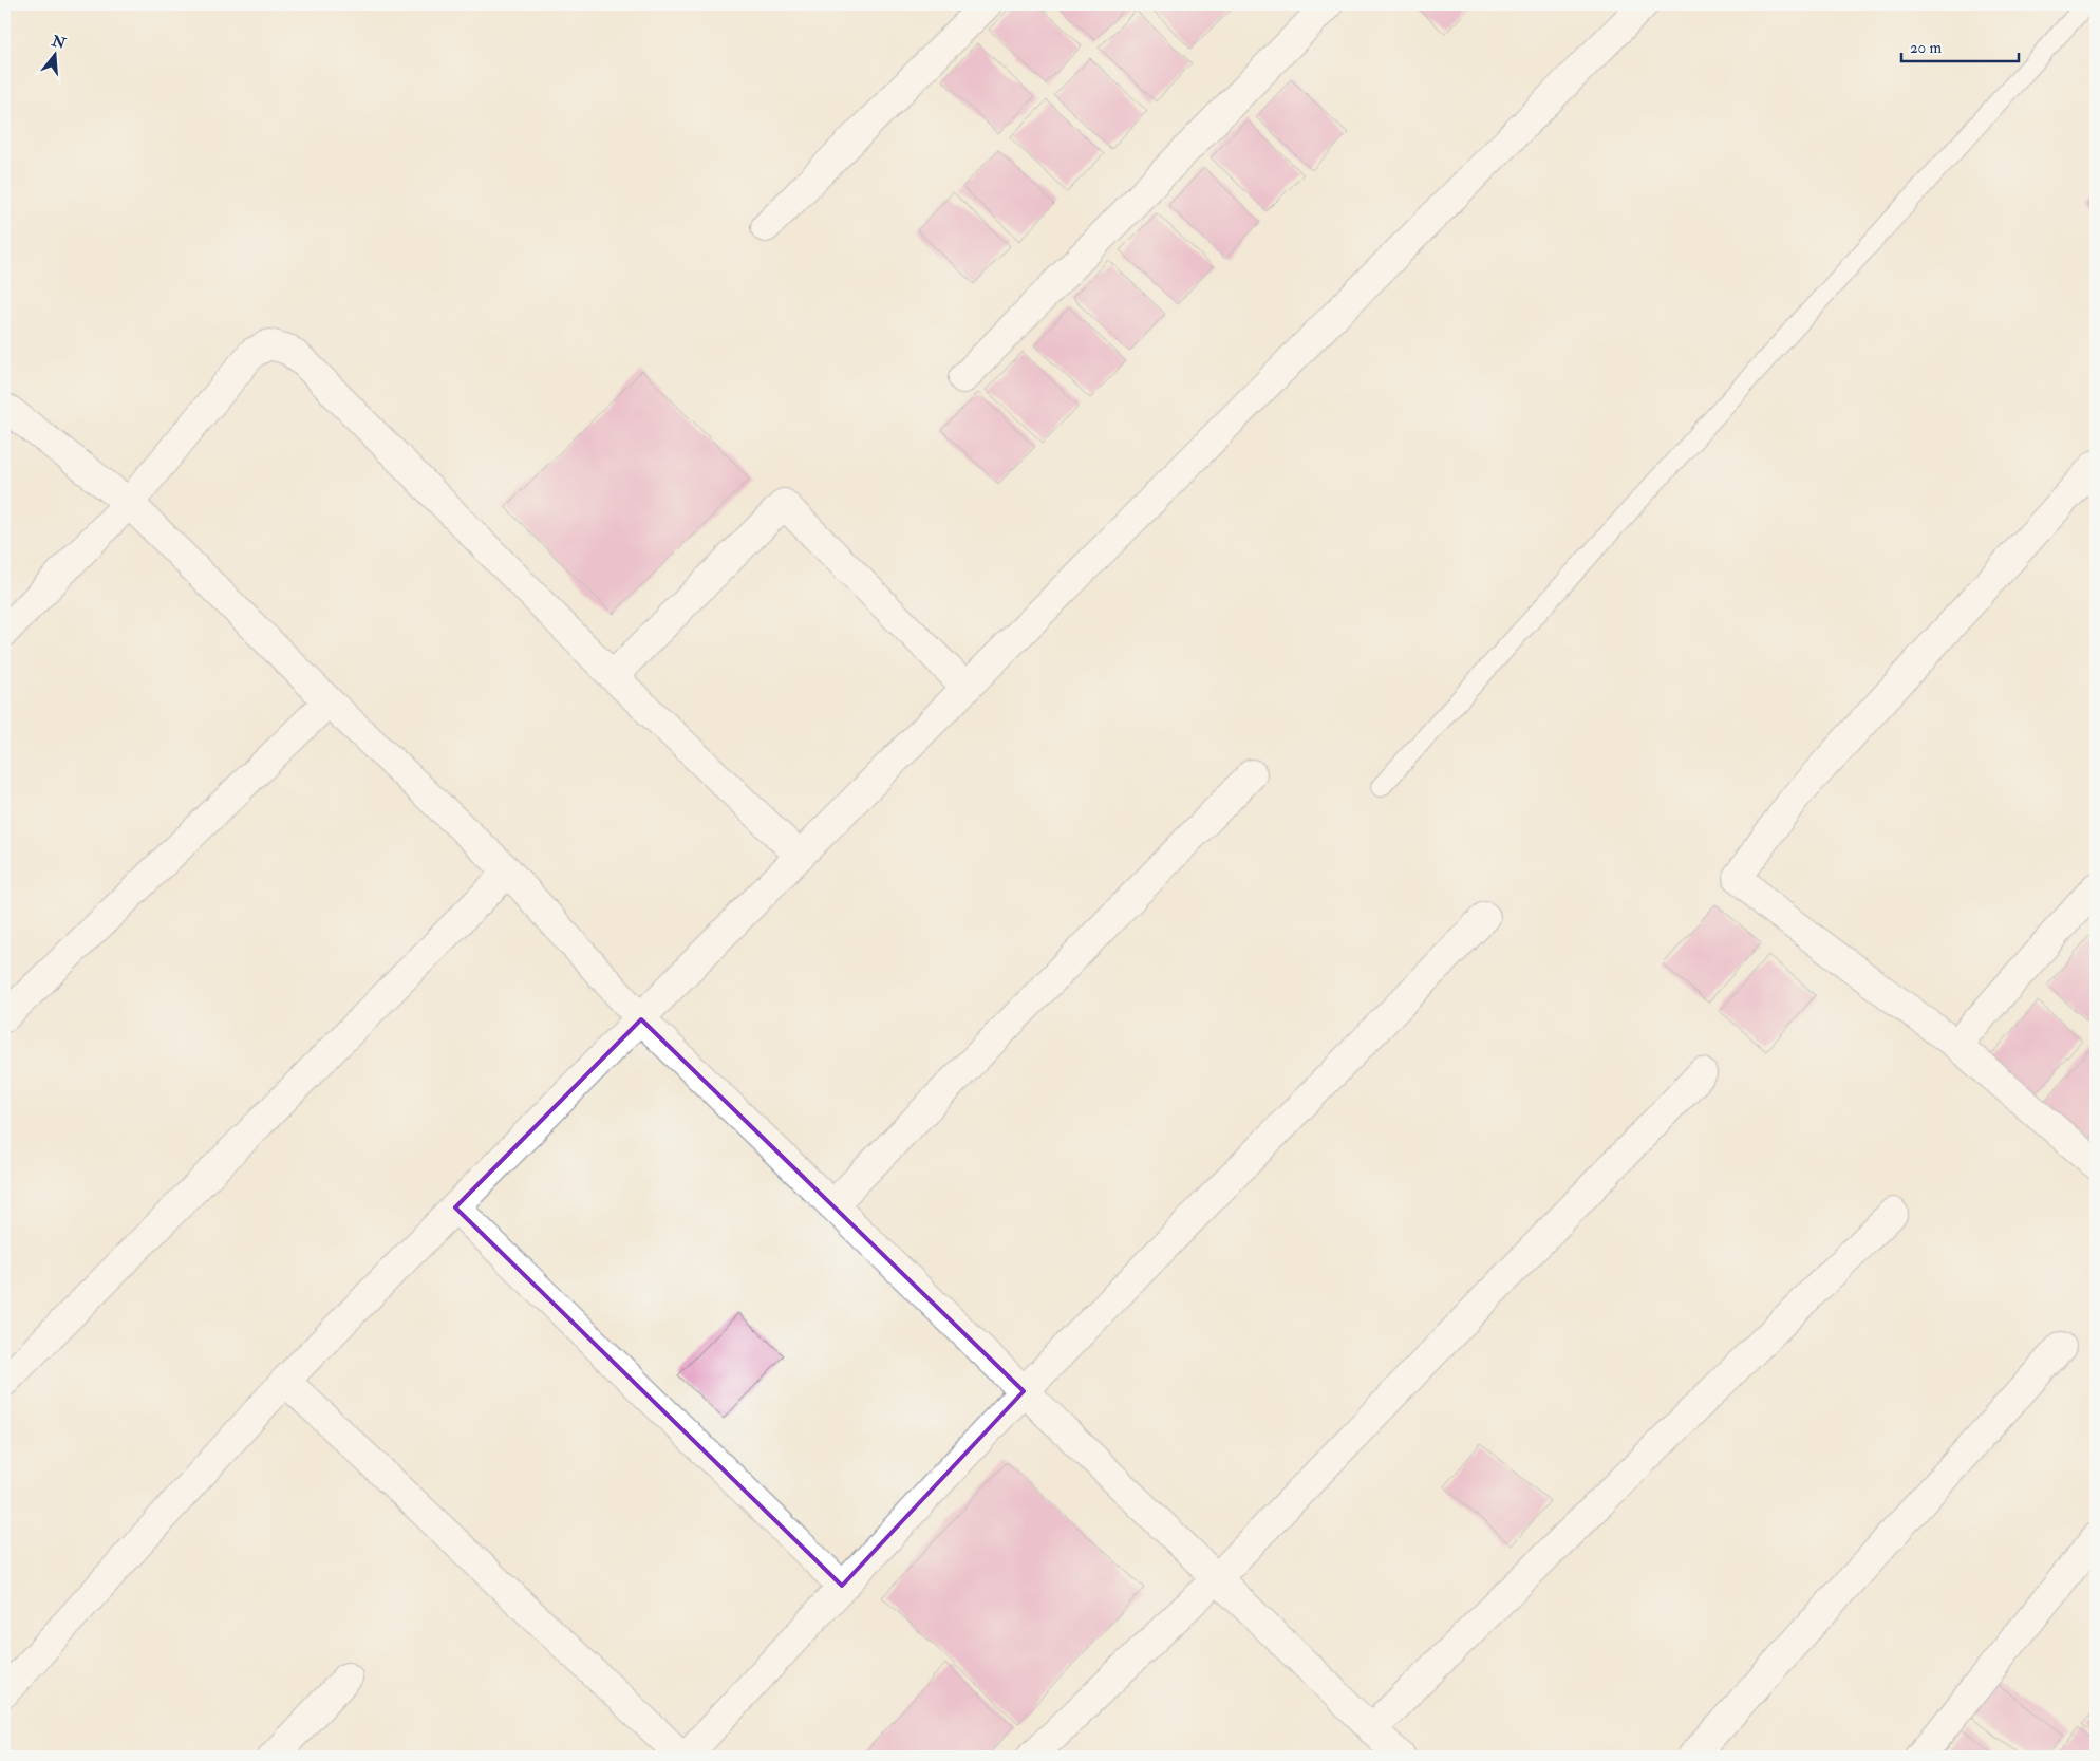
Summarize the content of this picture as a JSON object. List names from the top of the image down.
{
  "scale_bar": "20 m",
  "north": "top"
}
